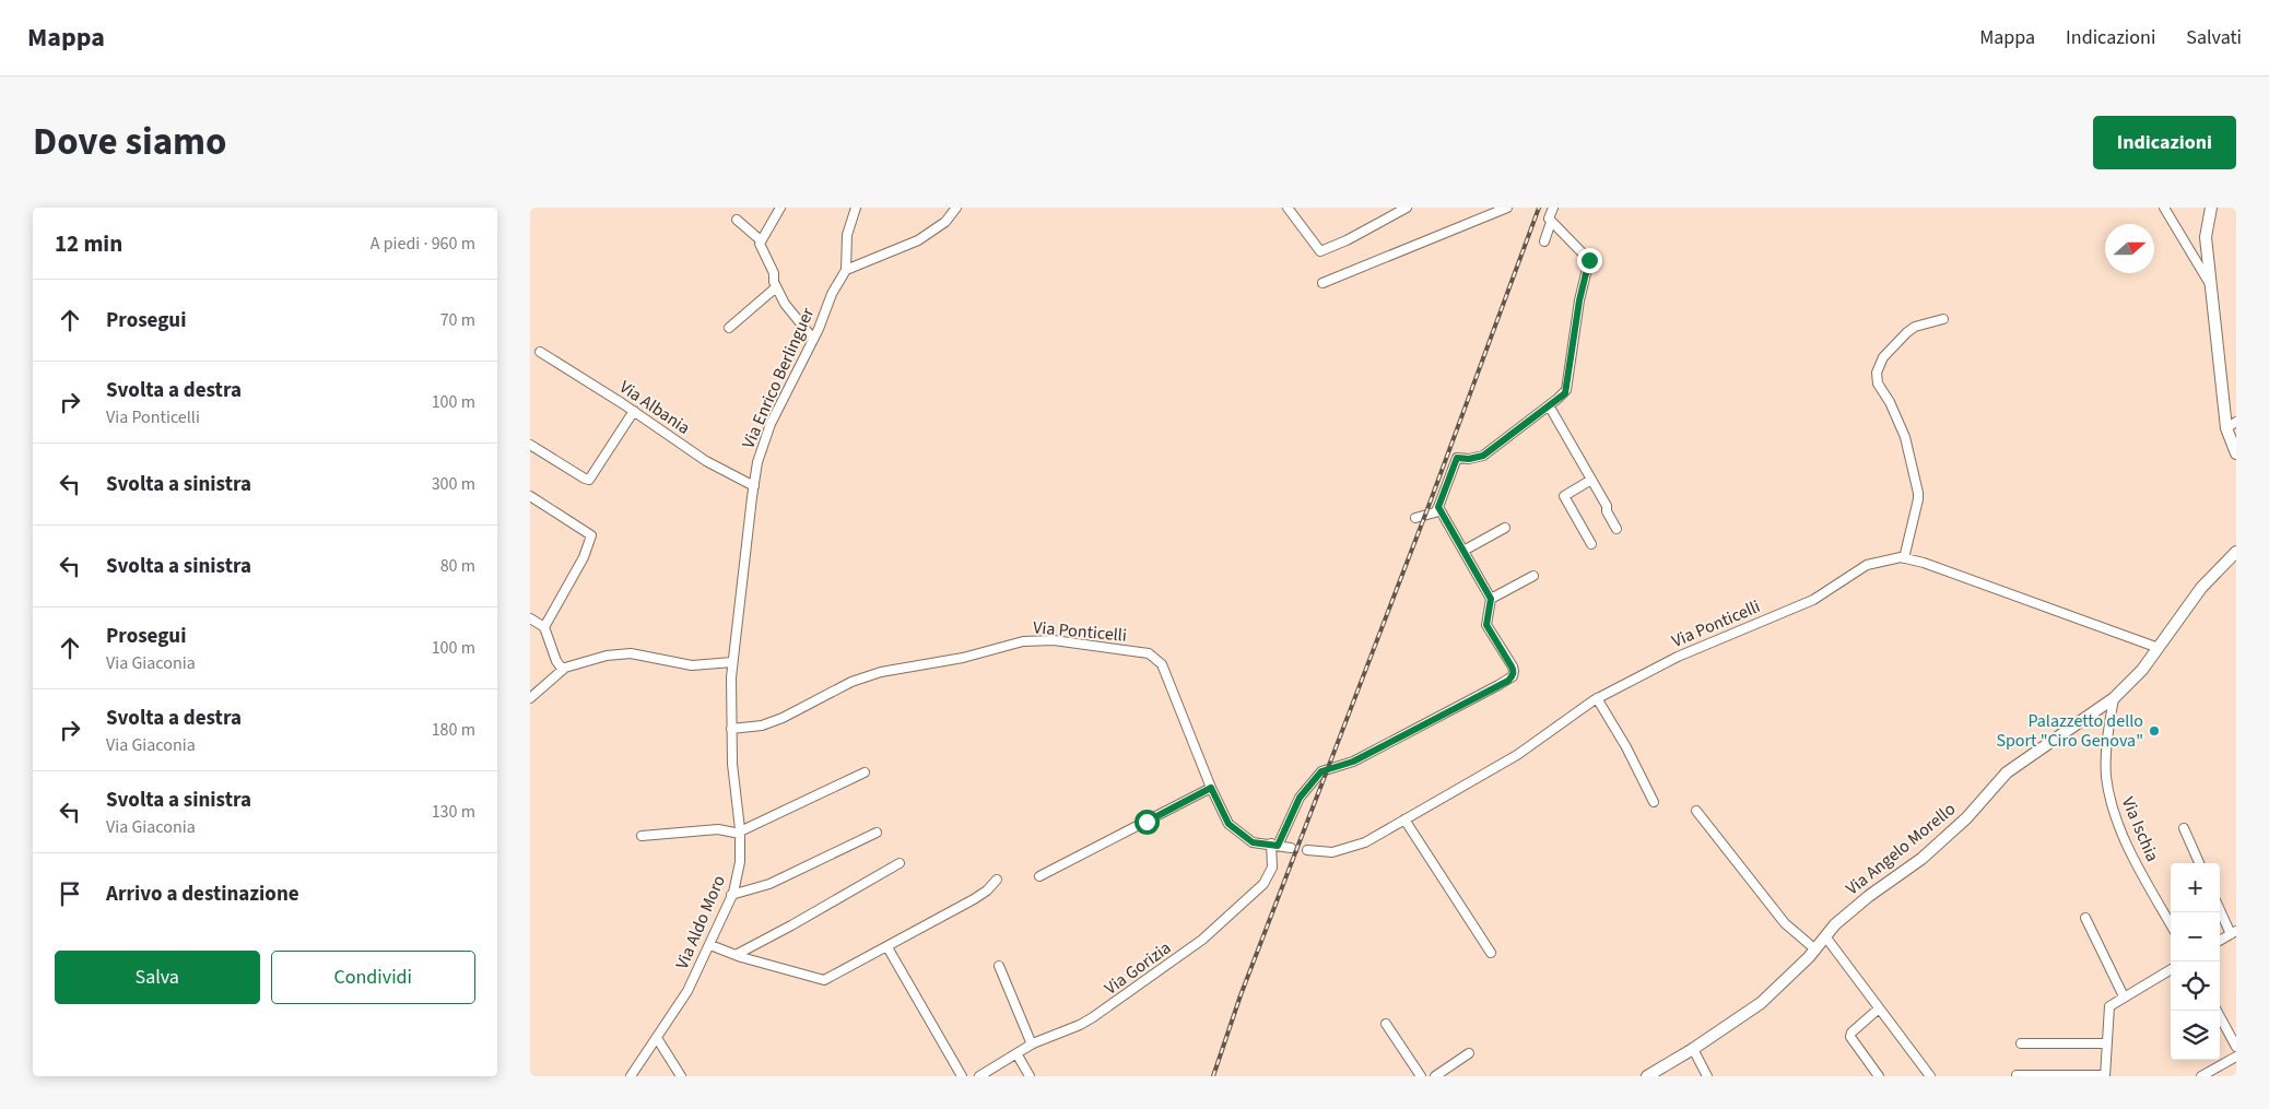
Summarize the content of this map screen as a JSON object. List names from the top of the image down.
{
  "streets": {
    "street": [
      "Via Enrico Berlinguer",
      "Via Albania",
      "Via Ponticelli",
      "Via Ischia",
      "Via Angelo Morello",
      "Via Aldo Moro",
      "Via Gorizia"
    ]
  },
  "crossings": [
    ["Via Enrico Berlinguer", "Via Albania"],
    ["Via Enrico Berlinguer", "Via Ponticelli"],
    ["Via Enrico Berlinguer", "Via Aldo Moro"],
    ["Via Ponticelli", "Via Angelo Morello"],
    ["Via Ponticelli", "Via Aldo Moro"],
    ["Via Ponticelli", "Via Gorizia"],
    ["Via Ischia", "Via Angelo Morello"]
  ],
  "places": ["Palazzetto dello Sport \"Ciro Genova\""],
  "north": "right",
  "page": {
    "header": "Mappa",
    "nav": ["Mappa", "Indicazioni", "Salvati"],
    "title": "Dove siamo",
    "buttons": [
      "Indicazioni",
      ["Salva", "Condividi"]
    ],
    "heading": ["12 min", "A piedi · 960 m"],
    "list": [
      ["Prosegui", "70 m"],
      ["Svolta a destra", "Via Ponticelli", "100 m"],
      ["Svolta a sinistra", "300 m"],
      ["Svolta a sinistra", "80 m"],
      ["Prosegui", "Via Giaconia", "100 m"],
      ["Svolta a destra", "Via Giaconia", "180 m"],
      ["Svolta a sinistra", "Via Giaconia", "130 m"],
      "Arrivo a destinazione"
    ],
    "map_buttons": ["+", "−"]
  }
}
